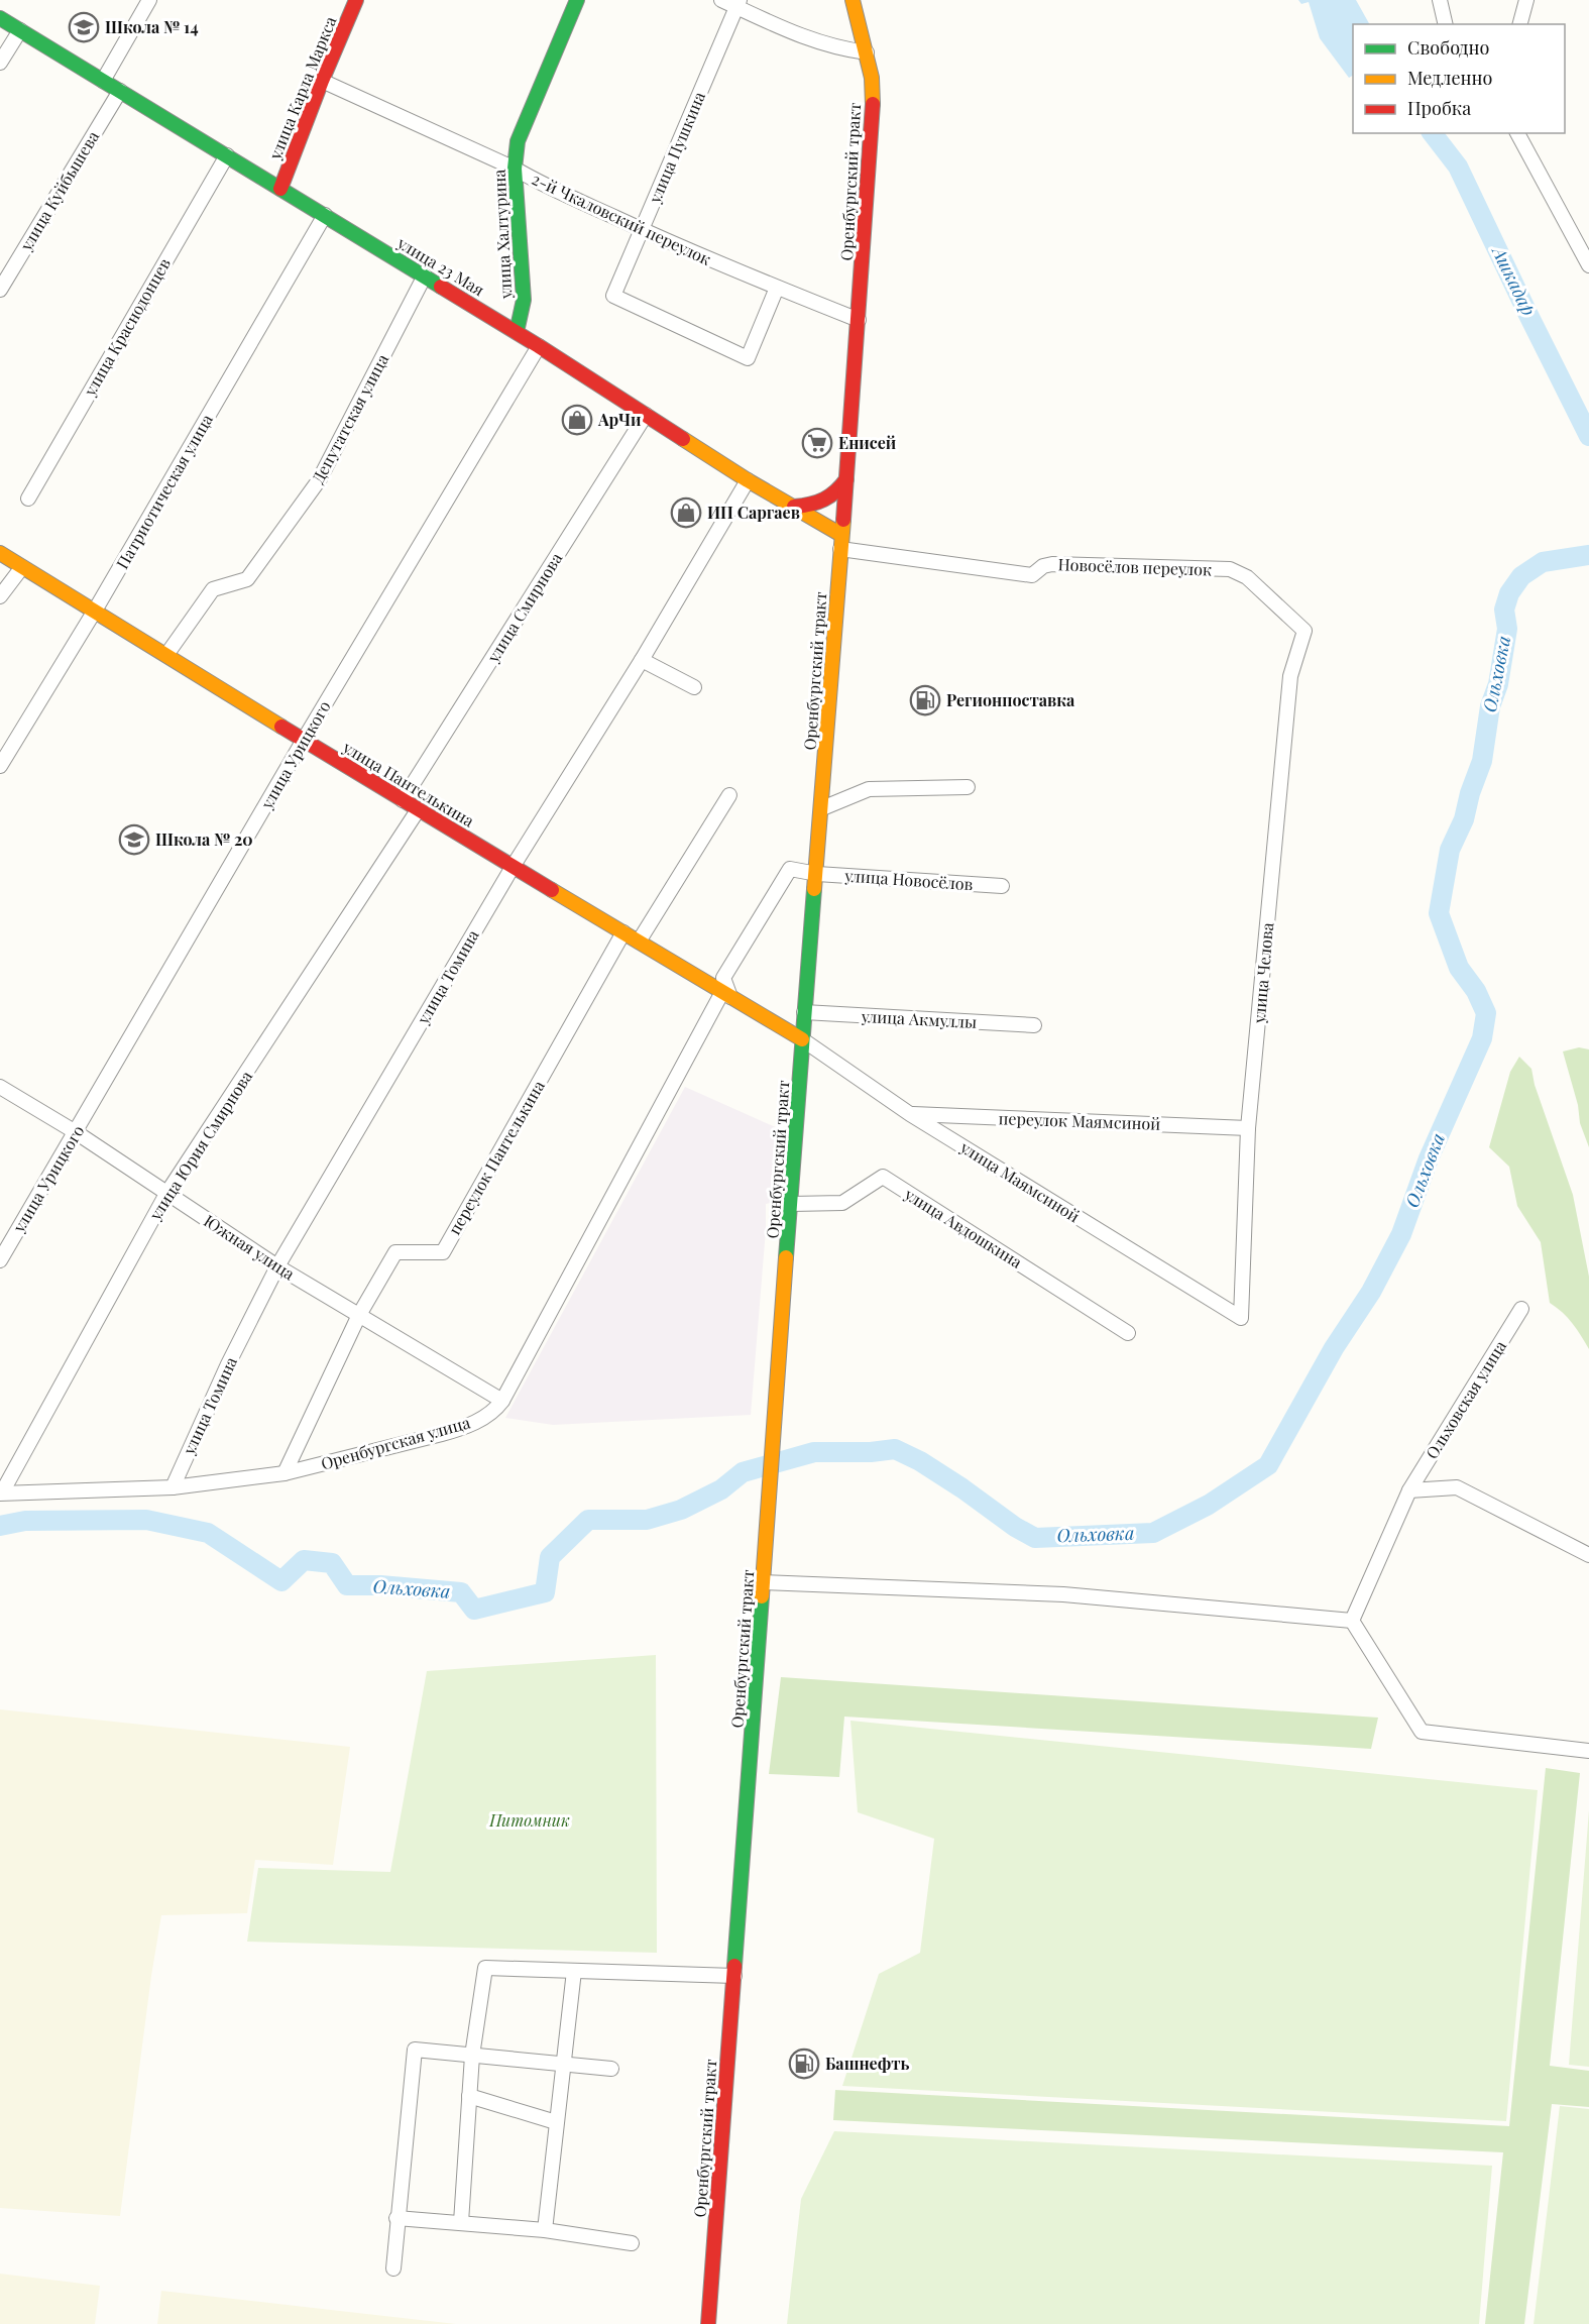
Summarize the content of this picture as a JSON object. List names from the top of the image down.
{
  "streets": {
    "main road": [
      "улица Карла Маркса",
      "Оренбургский тракт",
      "улица Халтурина",
      "улица 23 Мая",
      "улица Пантелькина"
    ],
    "street": [
      "улица Пушкина",
      "улица Куйбышева",
      "2-й Чкаловский переулок",
      "улица Краснодонцев",
      "Депутатская улица",
      "Патриотическая улица",
      "Новосёлов переулок",
      "улица Смирнова",
      "улица Урицкого",
      "улица Новосёлов",
      "улица Челова",
      "улица Томина",
      "улица Акмуллы",
      "переулок Маямсиной",
      "улица Юрия Смирнова",
      "переулок Пантелькина",
      "улица Маямсиной",
      "улица Авдошкина",
      "Южная улица",
      "Ольховская улица",
      "Оренбургская улица"
    ]
  },
  "crossings": [
    ["улица Карла Маркса", "2-й Чкаловский переулок"],
    ["улица Карла Маркса", "улица 23 Мая"],
    ["улица Пушкина", "2-й Чкаловский переулок"],
    ["Оренбургский тракт", "2-й Чкаловский переулок"],
    ["Оренбургский тракт", "улица 23 Мая"],
    ["Оренбургский тракт", "Новосёлов переулок"],
    ["Оренбургский тракт", "улица Пантелькина"],
    ["Оренбургский тракт", "улица Новосёлов"],
    ["Оренбургский тракт", "улица Акмуллы"],
    ["Оренбургский тракт", "улица Маямсиной"],
    ["Оренбургский тракт", "улица Авдошкина"],
    ["улица Куйбышева", "улица 23 Мая"],
    ["2-й Чкаловский переулок", "улица Халтурина"],
    ["улица Халтурина", "улица 23 Мая"],
    ["улица 23 Мая", "улица Краснодонцев"],
    ["улица 23 Мая", "Депутатская улица"],
    ["улица 23 Мая", "Патриотическая улица"],
    ["улица 23 Мая", "улица Смирнова"],
    ["улица 23 Мая", "улица Урицкого"],
    ["улица 23 Мая", "улица Томина"],
    ["Депутатская улица", "улица Пантелькина"],
    ["Патриотическая улица", "улица Пантелькина"],
    ["Новосёлов переулок", "улица Челова"],
    ["улица Смирнова", "улица Пантелькина"],
    ["улица Урицкого", "улица Пантелькина"],
    ["улица Урицкого", "Южная улица"],
    ["улица Пантелькина", "улица Томина"],
    ["улица Пантелькина", "улица Юрия Смирнова"],
    ["улица Пантелькина", "переулок Пантелькина"],
    ["улица Пантелькина", "улица Маямсиной"],
    ["улица Пантелькина", "Оренбургская улица"],
    ["улица Челова", "переулок Маямсиной"],
    ["улица Челова", "улица Маямсиной"],
    ["улица Томина", "Южная улица"],
    ["улица Томина", "Оренбургская улица"],
    ["переулок Маямсиной", "улица Маямсиной"],
    ["улица Юрия Смирнова", "Южная улица"],
    ["улица Юрия Смирнова", "Оренбургская улица"],
    ["переулок Пантелькина", "Южная улица"],
    ["переулок Пантелькина", "Оренбургская улица"],
    ["Южная улица", "Оренбургская улица"]
  ],
  "water": ["Ашкадар", "Ольховка"],
  "parks": ["Питомник"],
  "places": {
    "school or university": ["Школа № 14", "Школа № 20"],
    "shop": ["АрЧи", "ИП Саргаев"],
    "supermarket": ["Енисей"],
    "fuel station": ["Регионпоставка", "Башнефть"]
  },
  "legend": ["Свободно", "Медленно", "Пробка"]
}
